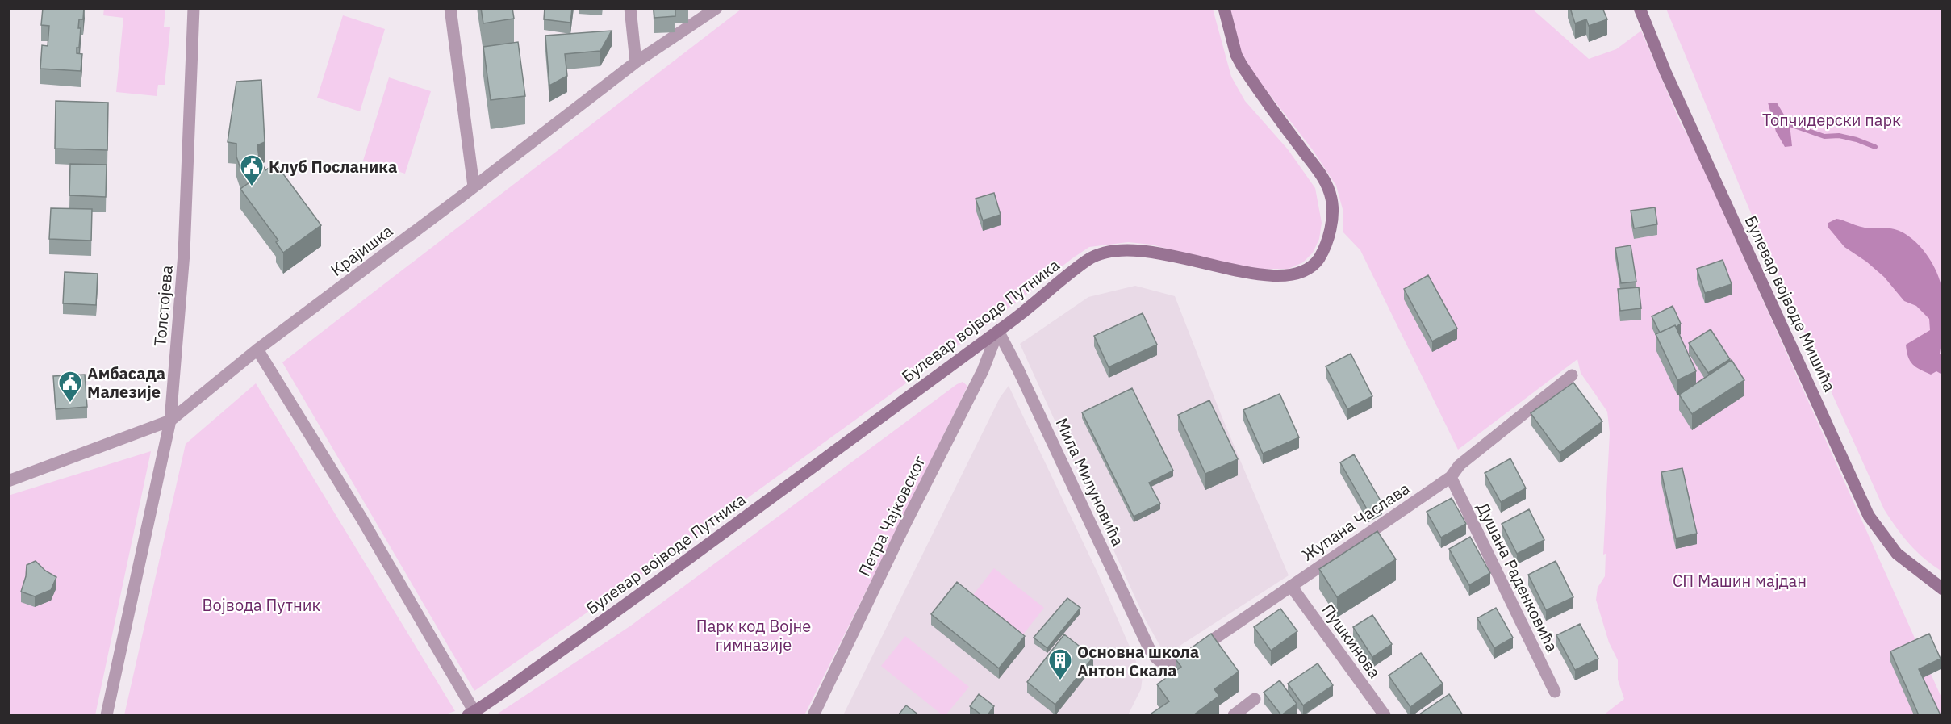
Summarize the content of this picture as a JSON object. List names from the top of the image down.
{
  "streets": {
    "street": [
      "Крајишка",
      "Булевар војводе Мишића",
      "Толстојева",
      "Булевар војводе Путника",
      "Мила Милуновића",
      "Петра Чајковског",
      "Жупана Часлава",
      "Душана Раденковића",
      "Пушкинова"
    ]
  },
  "crossings": [
    ["Крајишка", "Толстојева"],
    ["Булевар војводе Путника", "Мила Милуновића"],
    ["Булевар војводе Путника", "Петра Чајковског"],
    ["Мила Милуновића", "Петра Чајковског"],
    ["Мила Милуновића", "Жупана Часлава"],
    ["Жупана Часлава", "Душана Раденковића"],
    ["Жупана Часлава", "Пушкинова"]
  ],
  "parks": [
    "Топчидерски парк",
    "СП Машин мајдан",
    "Војвода Путник",
    "Парк код Војне гимназије"
  ],
  "places": {
    "public building": ["Клуб Посланика", "Амбасада Малезије"],
    "building": ["Основна школа Антон Скала"]
  }
}
